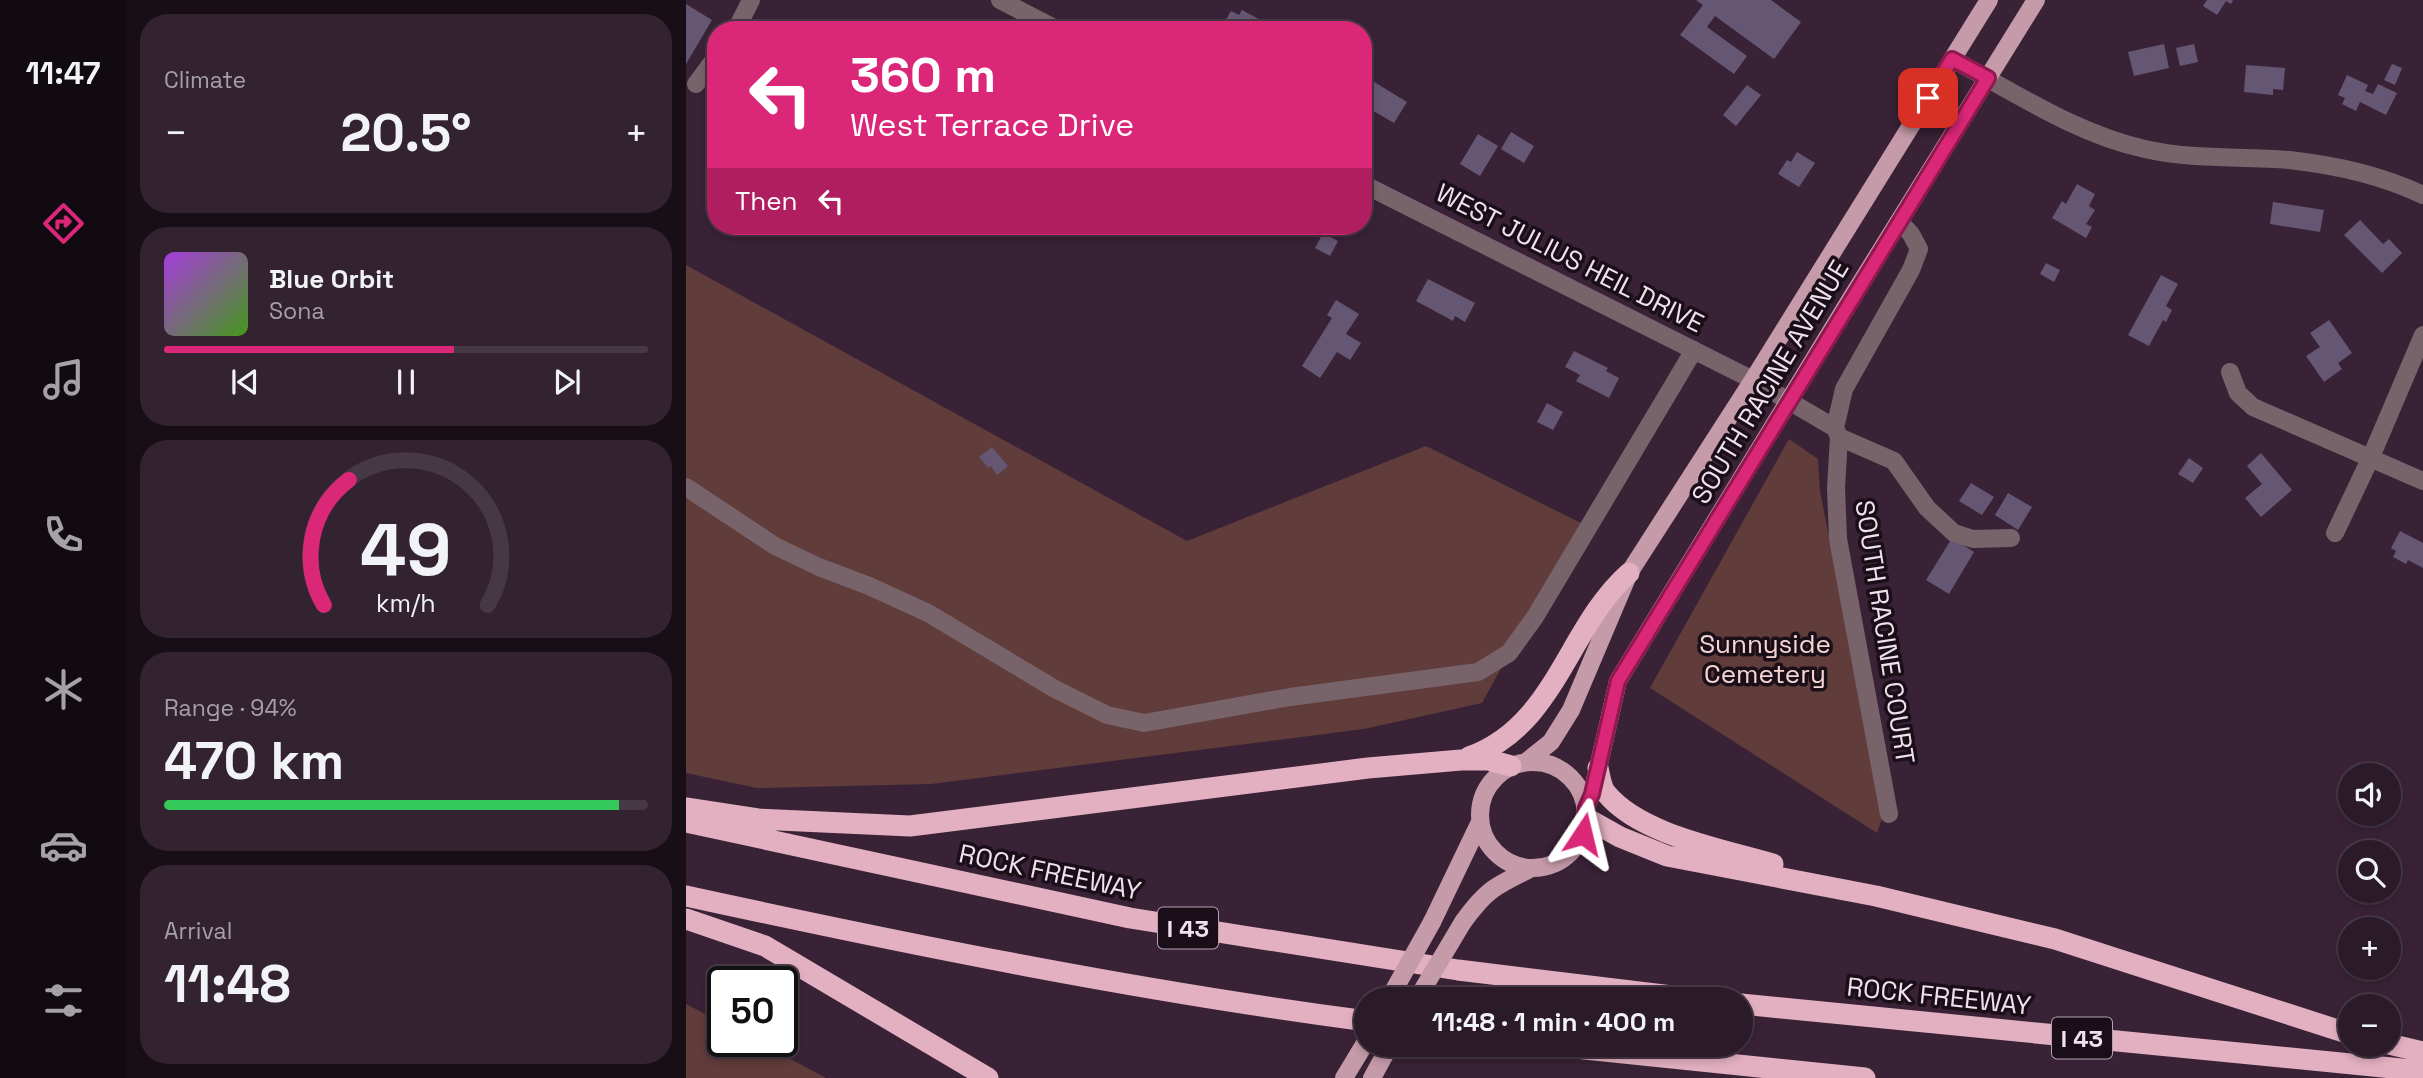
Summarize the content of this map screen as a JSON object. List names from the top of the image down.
{
  "streets": {
    "highway": ["ROCK FREEWAY", "I 43"],
    "main road": ["SOUTH RACINE AVENUE"],
    "street": ["WEST JULIUS HEIL DRIVE", "SOUTH RACINE COURT"]
  },
  "crossings": [
    ["WEST JULIUS HEIL DRIVE", "SOUTH RACINE AVENUE"],
    ["SOUTH RACINE AVENUE", "SOUTH RACINE COURT"]
  ],
  "parks": ["Sunnyside Cemetery"],
  "page": {
    "tabs": "11:47",
    "tile": [
      "Climate",
      ["Range · 94%", "470 km"],
      ["Arrival", "11:48"]
    ],
    "turn": ["360 m", "West Terrace Drive"],
    "heat": ["−", "20.5°", "+"],
    "then": "Then",
    "song": ["Blue Orbit", "Sona"],
    "map_buttons": ["+", "−"],
    "limit": "50",
    "trip": "11:48 · 1 min · 400 m",
    "gauge": ["49", "km/h"]
  }
}
